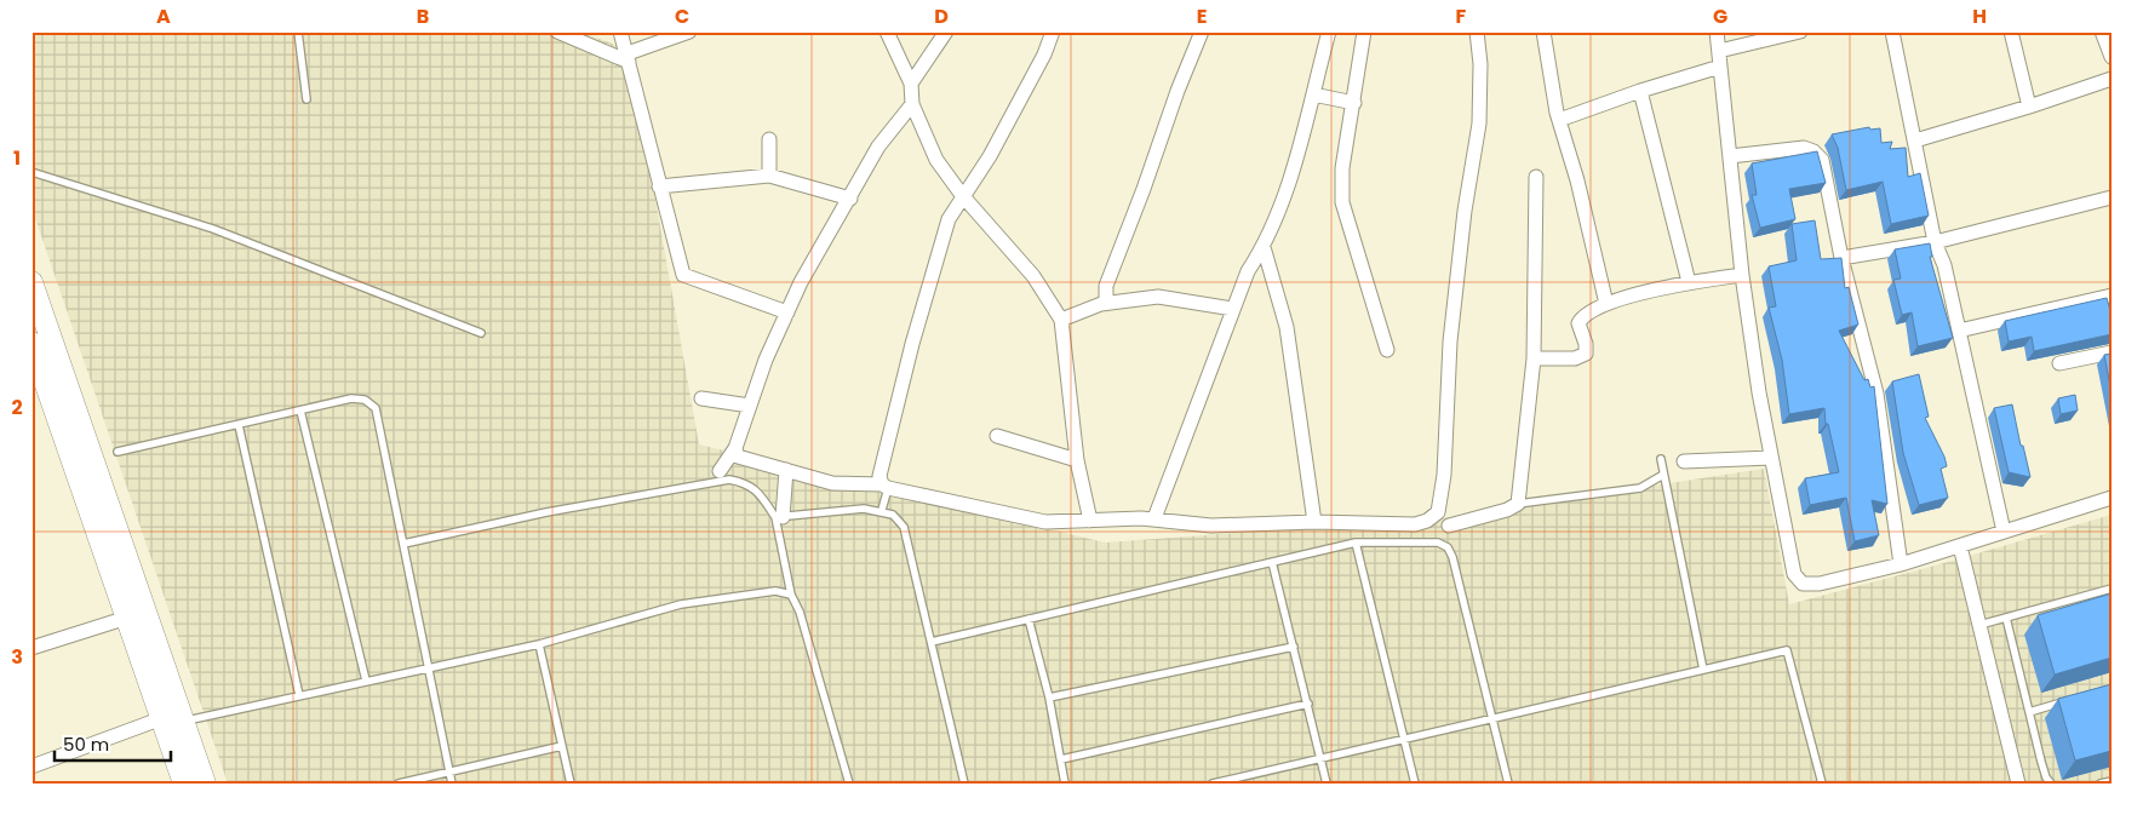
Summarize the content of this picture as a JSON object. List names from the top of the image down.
{
  "scale_bar": "50 m",
  "grid": {
    "columns": [
      "A",
      "B",
      "C",
      "D",
      "E",
      "F",
      "G",
      "H"
    ],
    "rows": ["1", "2", "3"]
  }
}
